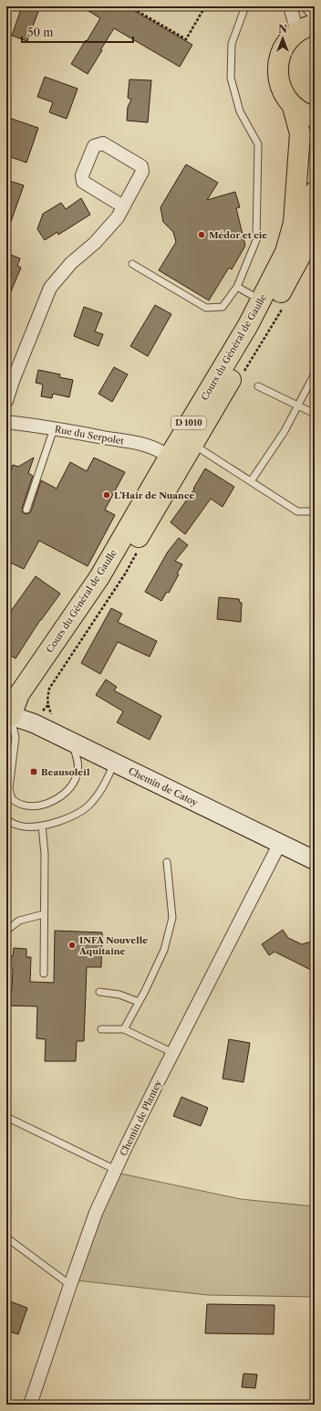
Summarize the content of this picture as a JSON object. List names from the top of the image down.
{
  "streets": {
    "main road": ["Cours du Général de Gaulle", "D 1010"],
    "street": ["Rue du Serpolet", "Chemin de Catoy", "Chemin de Plantey"]
  },
  "crossings": [
    ["Cours du Général de Gaulle", "Rue du Serpolet"],
    ["Cours du Général de Gaulle", "Chemin de Catoy"],
    ["Chemin de Catoy", "Chemin de Plantey"]
  ],
  "places": {
    "other": ["Médor et cie", "L'Hair de Nuance", "INFA Nouvelle Aquitaine"],
    "transit": ["Beausoleil"]
  },
  "scale_bar": "50 m",
  "north": "top"
}
